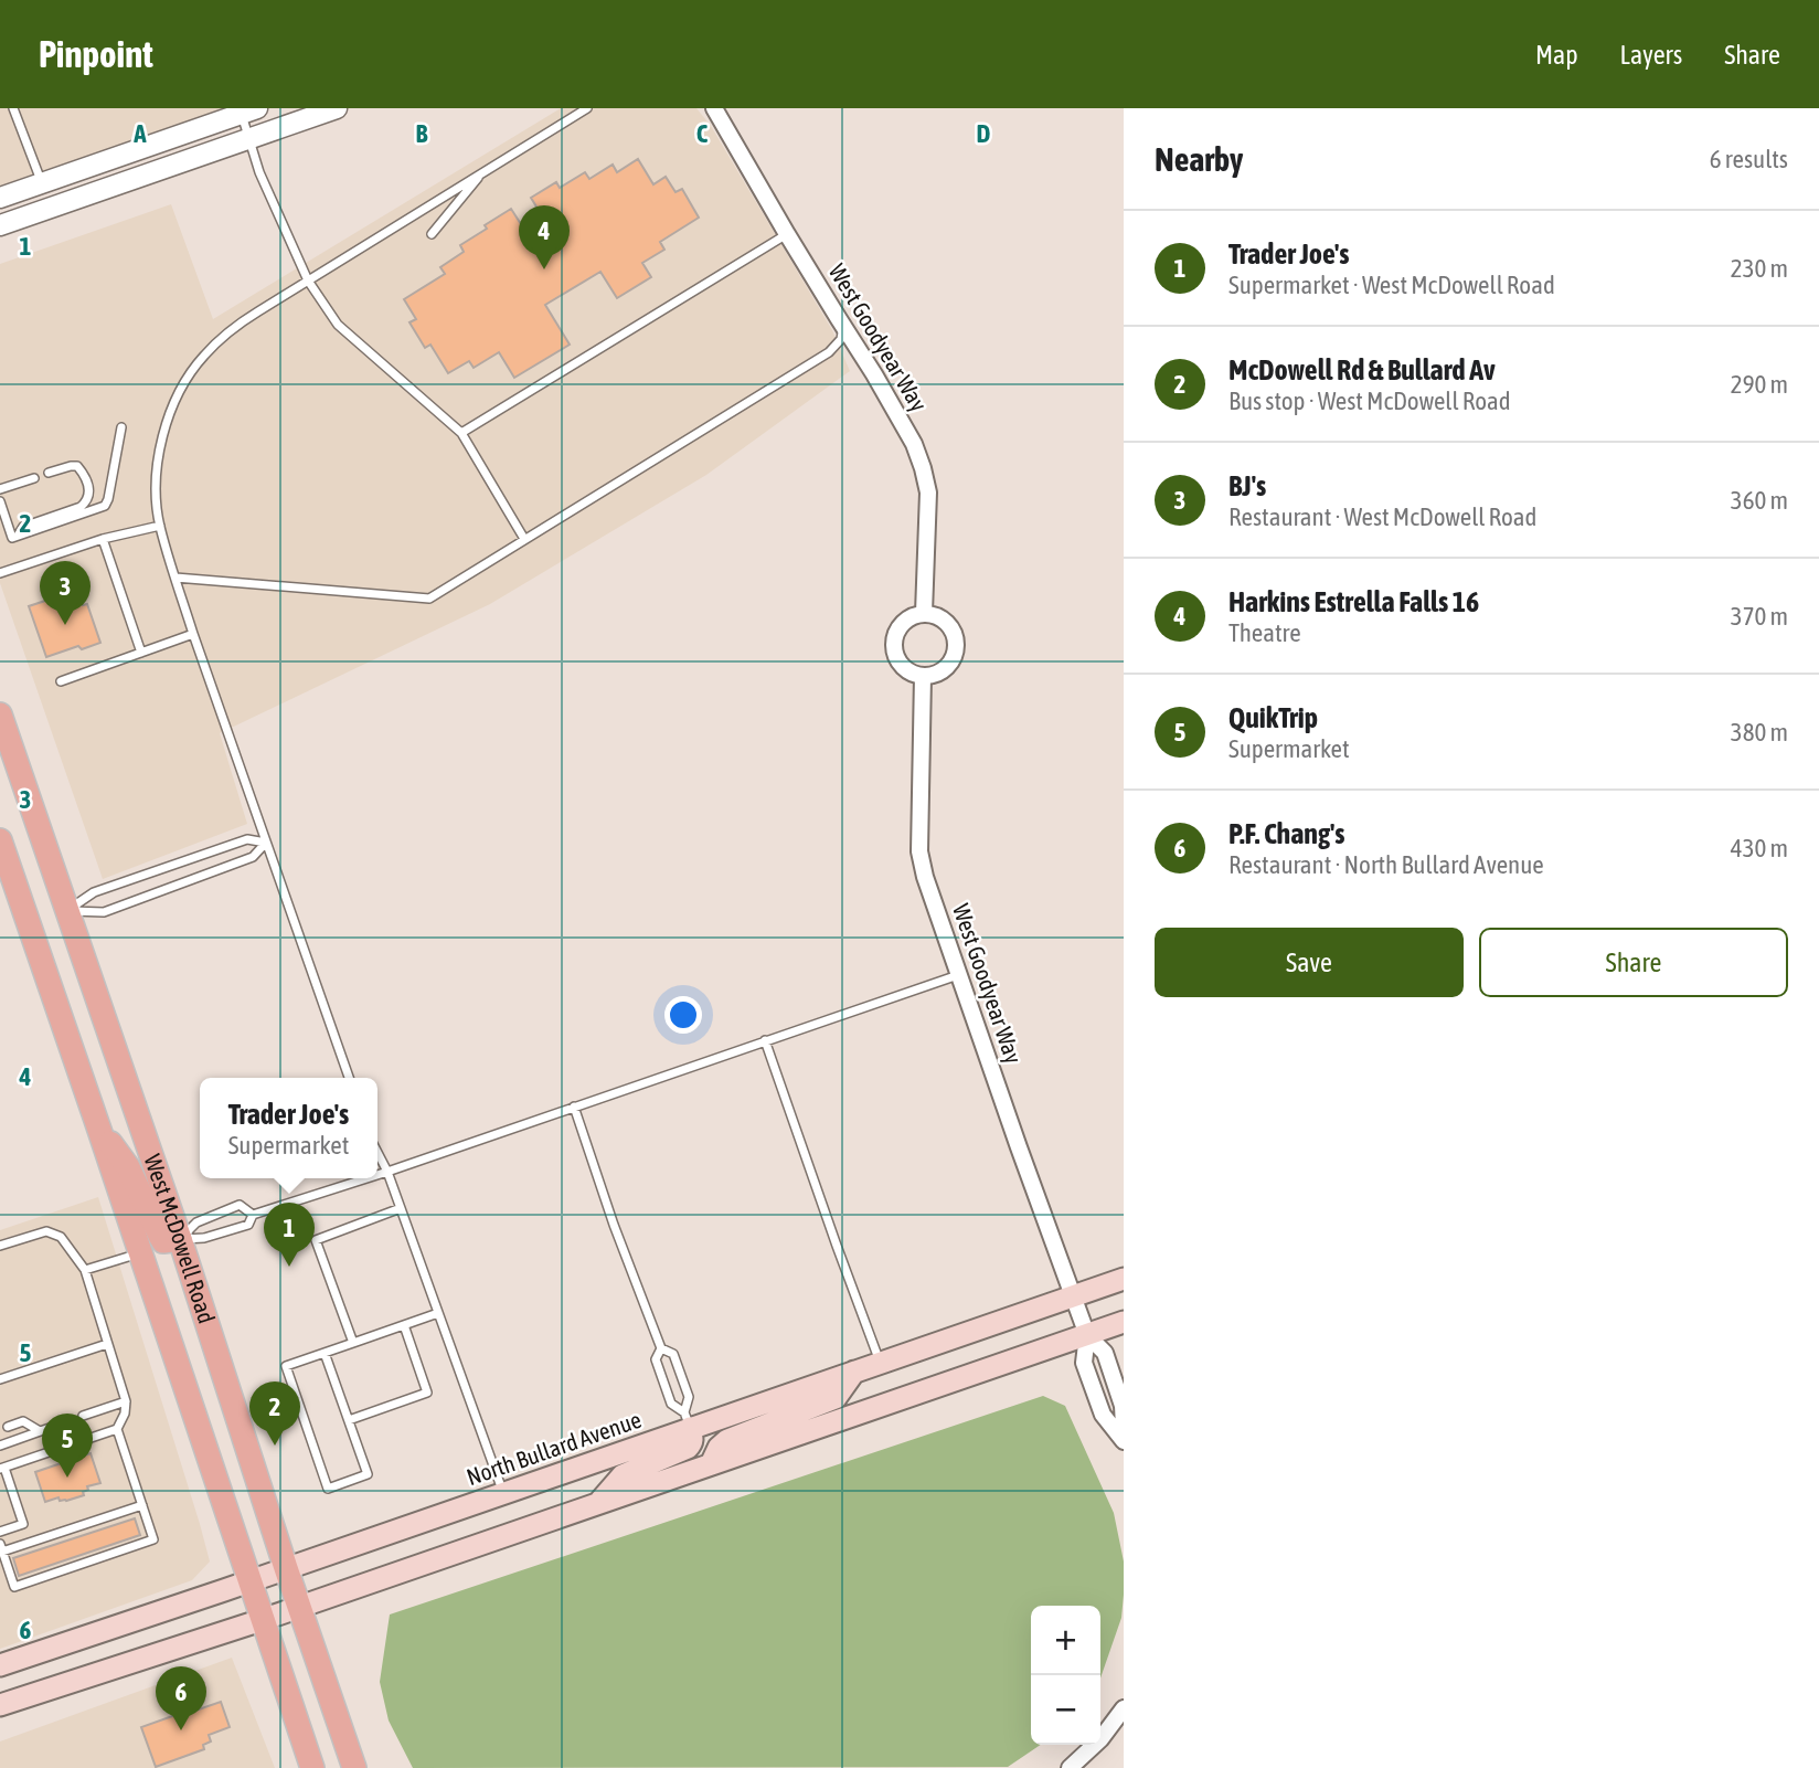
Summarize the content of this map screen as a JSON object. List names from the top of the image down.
{
  "streets": {
    "main road": ["West McDowell Road", "North Bullard Avenue"],
    "street": ["West Goodyear Way"]
  },
  "crossings": [
    ["West Goodyear Way", "North Bullard Avenue"],
    ["West McDowell Road", "North Bullard Avenue"]
  ],
  "page": {
    "header": "Pinpoint",
    "nav": ["Map", "Layers", "Share"],
    "heading": ["Nearby", "6 results"],
    "pins": [
      "4",
      "3",
      "1",
      "2",
      "5",
      "6"
    ],
    "list": [
      {
        "mark": "1",
        "name": "Trader Joe's",
        "note": "Supermarket · West McDowell Road",
        "value": "230 m"
      },
      {
        "mark": "2",
        "name": "McDowell Rd & Bullard Av",
        "note": "Bus stop · West McDowell Road",
        "value": "290 m"
      },
      {
        "mark": "3",
        "name": "BJ's",
        "note": "Restaurant · West McDowell Road",
        "value": "360 m"
      },
      {
        "mark": "4",
        "name": "Harkins Estrella Falls 16",
        "note": "Theatre",
        "value": "370 m"
      },
      {
        "mark": "5",
        "name": "QuikTrip",
        "note": "Supermarket",
        "value": "380 m"
      },
      {
        "mark": "6",
        "name": "P.F. Chang's",
        "note": "Restaurant · North Bullard Avenue",
        "value": "430 m"
      }
    ],
    "buttons": ["Save", "Share"],
    "popup": ["Trader Joe's", "Supermarket"],
    "map_buttons": ["+", "−"]
  },
  "grid": {
    "columns": [
      "A",
      "B",
      "C",
      "D"
    ],
    "rows": [
      "1",
      "2",
      "3",
      "4",
      "5",
      "6"
    ]
  }
}
